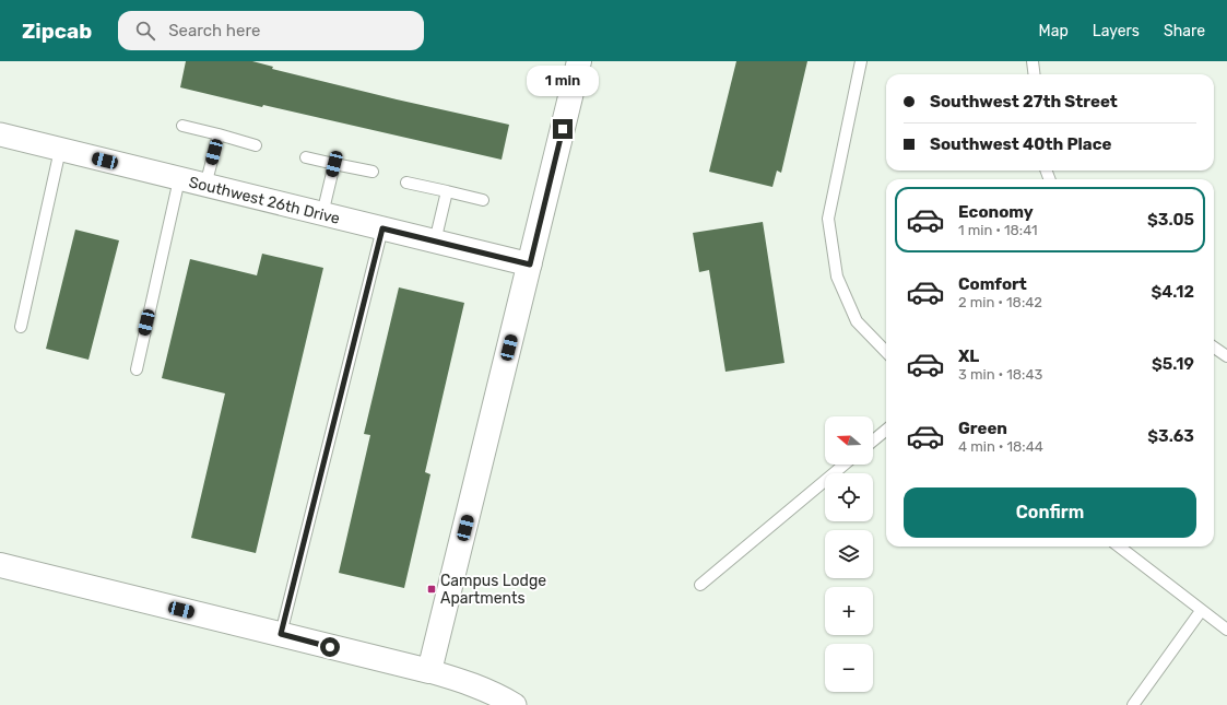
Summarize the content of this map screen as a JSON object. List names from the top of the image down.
{
  "streets": {
    "street": ["Southwest 26th Drive"]
  },
  "places": {
    "transit": ["Campus Lodge Apartments"]
  },
  "north": "left",
  "page": {
    "header": "Zipcab",
    "search": "Search here",
    "nav": ["Map", "Layers", "Share"],
    "bubble": "1 min",
    "banner": ["Southwest 27th Street", "Southwest 40th Place"],
    "list": [
      {
        "name": "Economy",
        "note": "1 min · 18:41",
        "value": "$3.05"
      },
      {
        "name": "Comfort",
        "note": "2 min · 18:42",
        "value": "$4.12"
      },
      {
        "name": "XL",
        "note": "3 min · 18:43",
        "value": "$5.19"
      },
      {
        "name": "Green",
        "note": "4 min · 18:44",
        "value": "$3.63"
      }
    ],
    "map_buttons": ["+", "−"],
    "buttons": "Confirm"
  }
}
